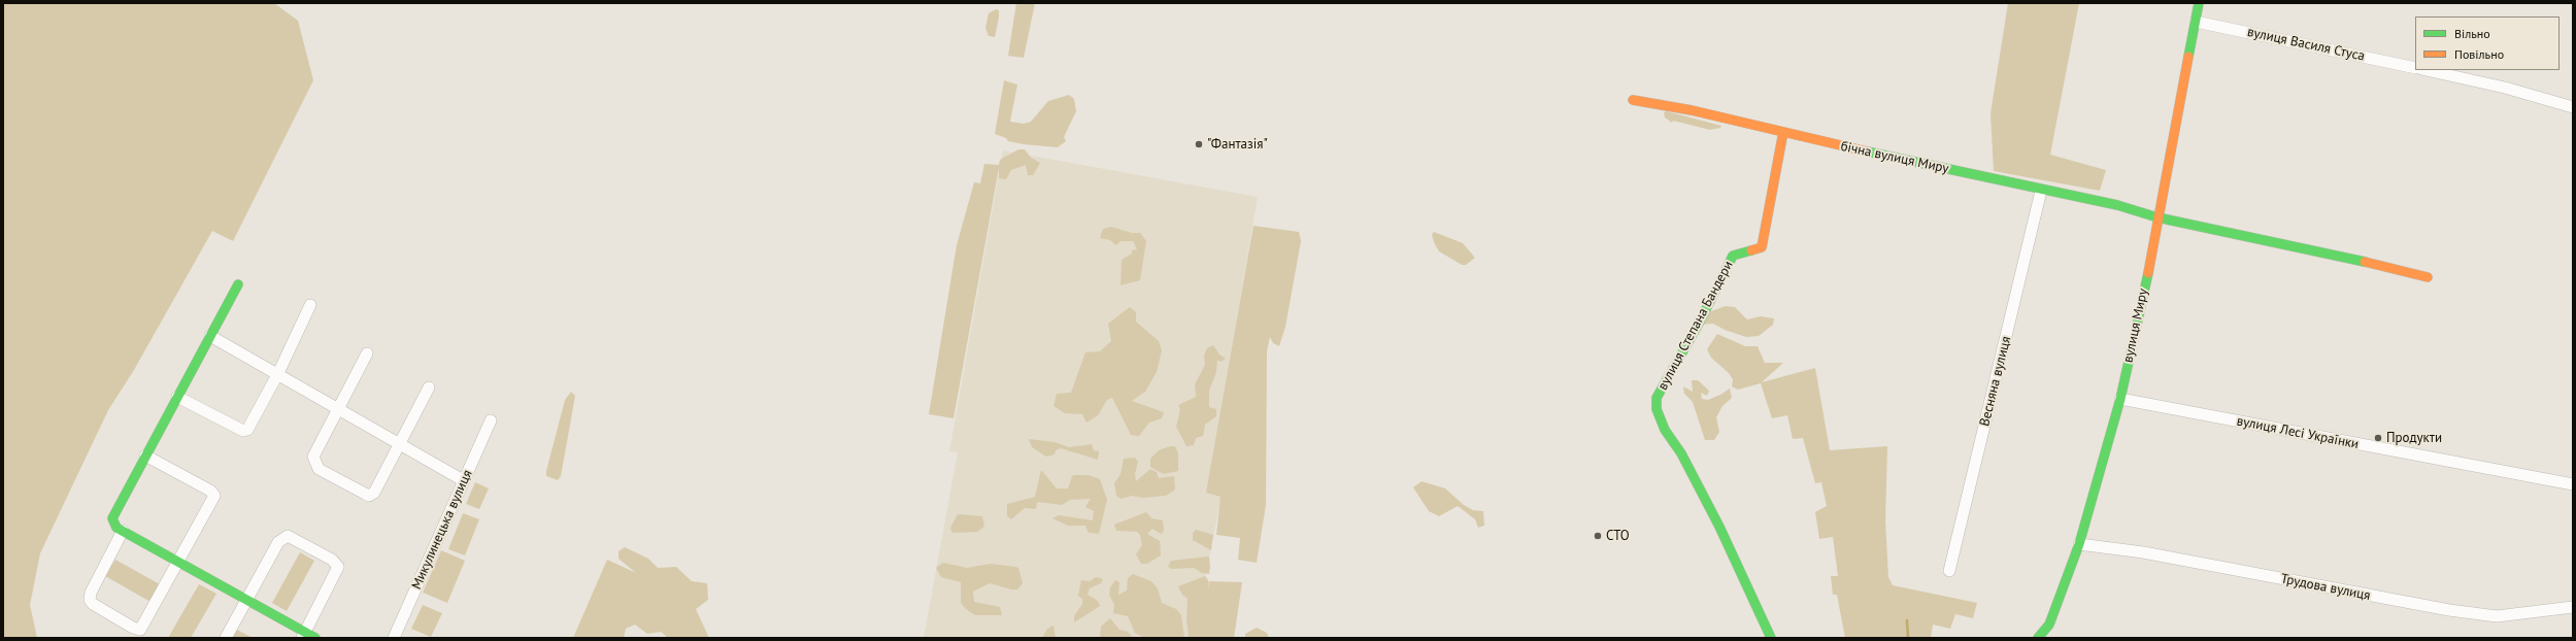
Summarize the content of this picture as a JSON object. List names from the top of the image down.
{
  "streets": {
    "street": [
      "вулиця Василя Стуса",
      "бічна вулиця Миру",
      "вулиця Степана Бандери",
      "вулиця Миру",
      "Весняна вулиця",
      "вулиця Лесі Українки",
      "Микулинецька вулиця",
      "Трудова вулиця"
    ]
  },
  "crossings": [
    ["вулиця Василя Стуса", "вулиця Миру"],
    ["бічна вулиця Миру", "вулиця Степана Бандери"],
    ["бічна вулиця Миру", "вулиця Миру"],
    ["бічна вулиця Миру", "Весняна вулиця"],
    ["вулиця Миру", "вулиця Лесі Українки"],
    ["вулиця Миру", "Трудова вулиця"]
  ],
  "places": ["\"Фантазія\"", "Продукти", "СТО"],
  "legend": ["Вільно", "Повільно"]
}
